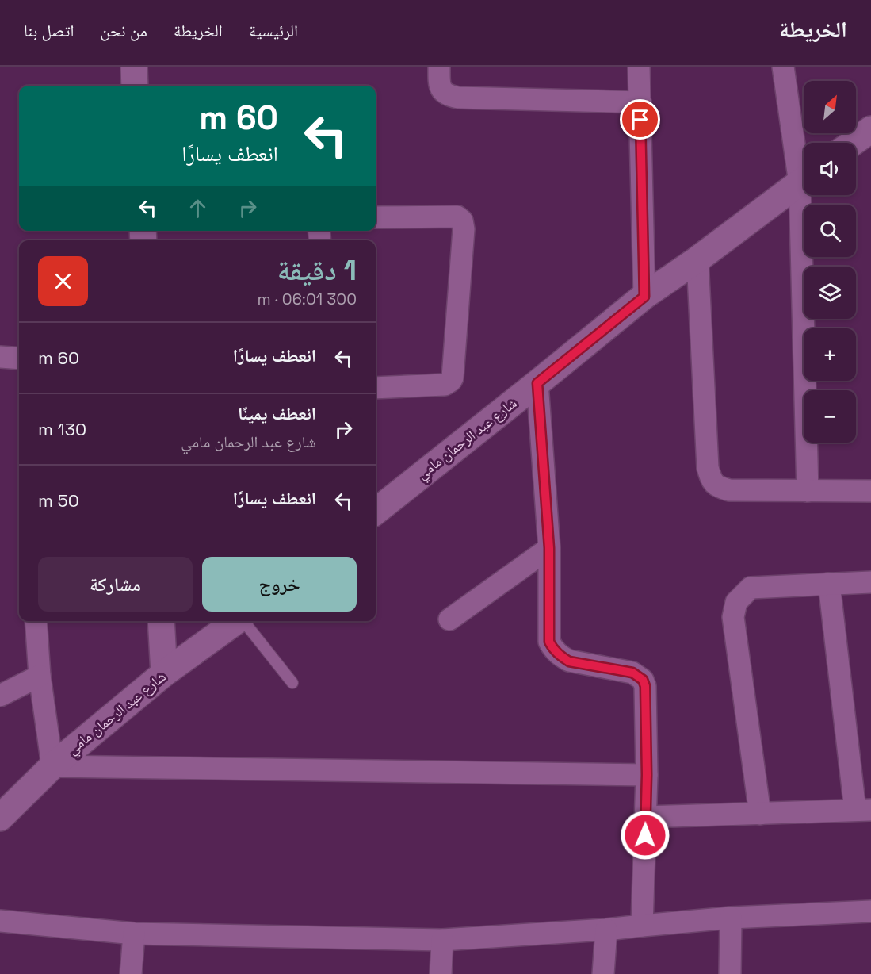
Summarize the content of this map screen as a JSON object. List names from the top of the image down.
{
  "streets": {
    "street": ["شارع عبد الرحمان مامي"]
  },
  "north": "top right",
  "page": {
    "header": "الخريطة",
    "nav": [
      "الرئيسية",
      "الخريطة",
      "من نحن",
      "اتصل بنا"
    ],
    "map_buttons": ["+", "−"],
    "turn": ["60 m", "انعطف يسارًا"],
    "heading": ["1 دقيقة", "300 m · 06:01"],
    "list": [
      {
        "name": "انعطف يسارًا",
        "value": "60 m"
      },
      {
        "name": "انعطف يمينًا",
        "note": "شارع عبد الرحمان مامي",
        "value": "130 m"
      },
      {
        "name": "انعطف يسارًا",
        "value": "50 m"
      }
    ],
    "buttons": ["خروج", "مشاركة"]
  }
}
